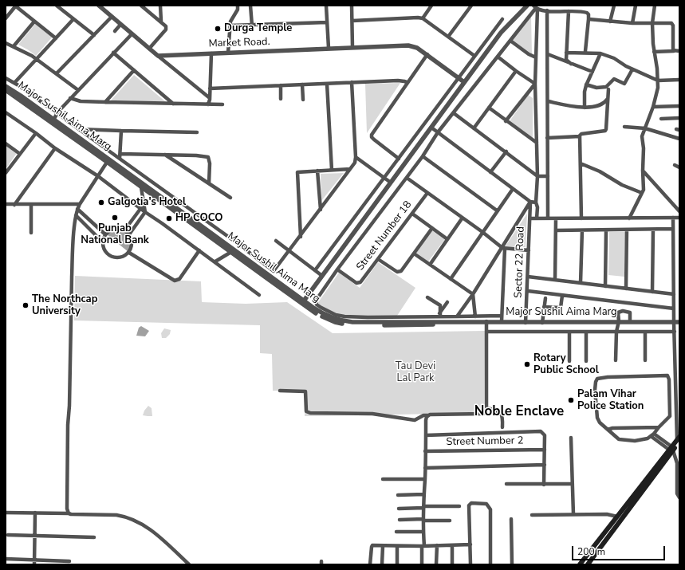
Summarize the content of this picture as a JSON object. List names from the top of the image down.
{
  "streets": {
    "street": [
      "Market Road.",
      "Major Sushil Aima Marg",
      "Street Number 18",
      "Sector 22 Road",
      "Street Number 2"
    ]
  },
  "crossings": [
    ["Major Sushil Aima Marg", "Sector 22 Road"]
  ],
  "districts": ["Noble Enclave"],
  "parks": ["Tau Devi Lal Park"],
  "places": [
    "Durga Temple",
    "Galgotia's Hotel",
    "Punjab National Bank",
    "HP COCO",
    "The Northcap University",
    "Rotary Public School",
    "Palam Vihar Police Station"
  ],
  "scale_bar": "200 m"
}
